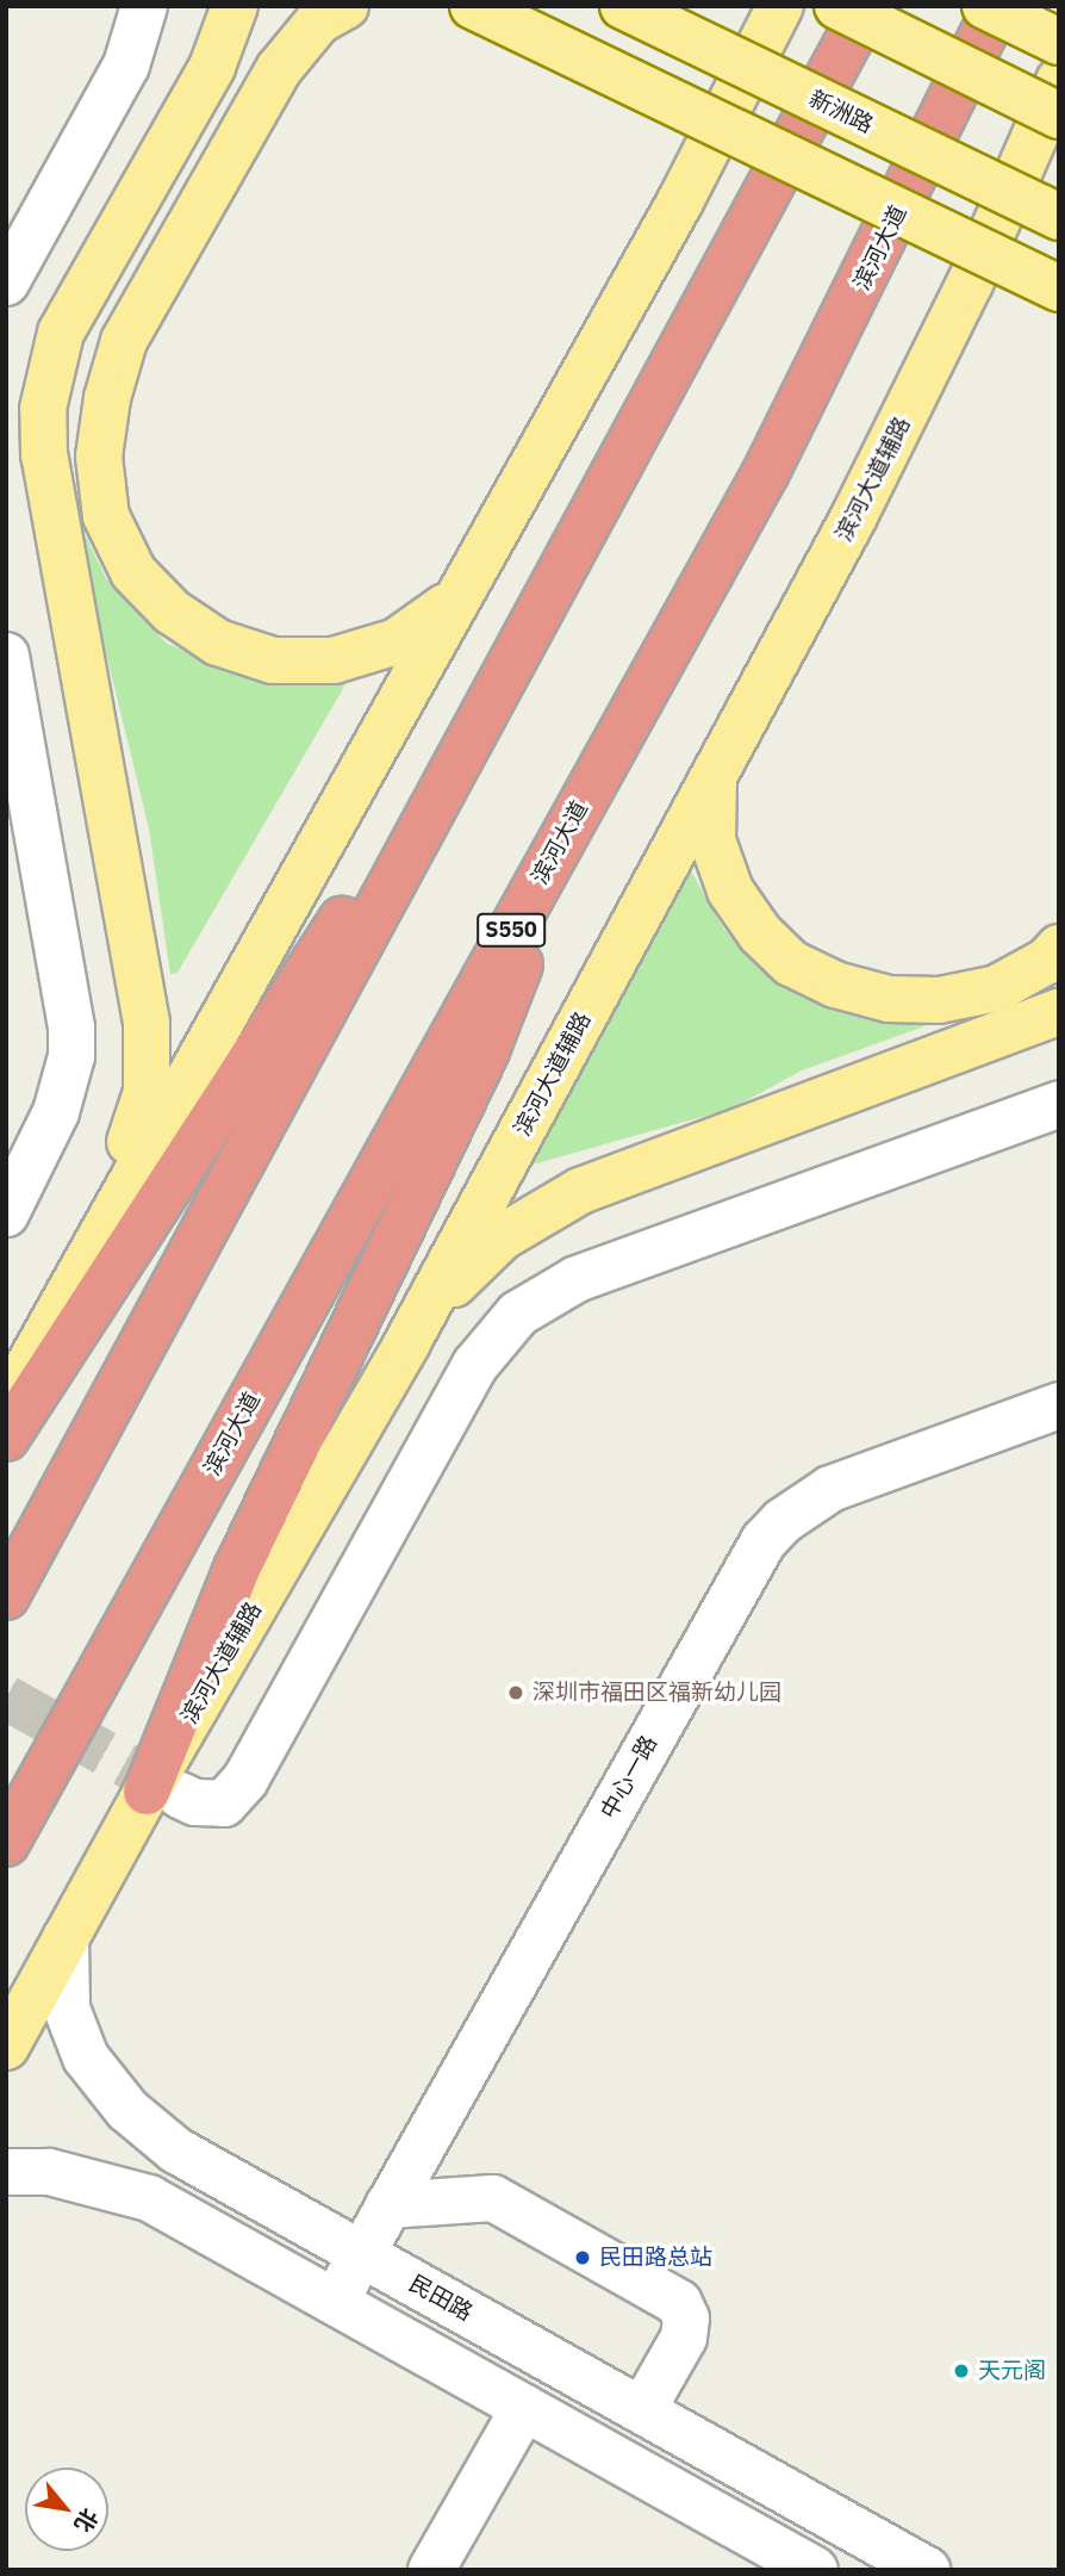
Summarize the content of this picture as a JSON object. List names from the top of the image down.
{
  "streets": {
    "highway": ["滨河大道", "S550"],
    "main road": ["新洲路", "滨河大道辅路"],
    "street": ["中心一路", "民田路"]
  },
  "crossings": [
    ["滨河大道辅路", "民田路"],
    ["中心一路", "民田路"]
  ],
  "places": ["深圳市福田区福新幼儿园", "民田路总站", "天元阁"],
  "north": "bottom right"
}
